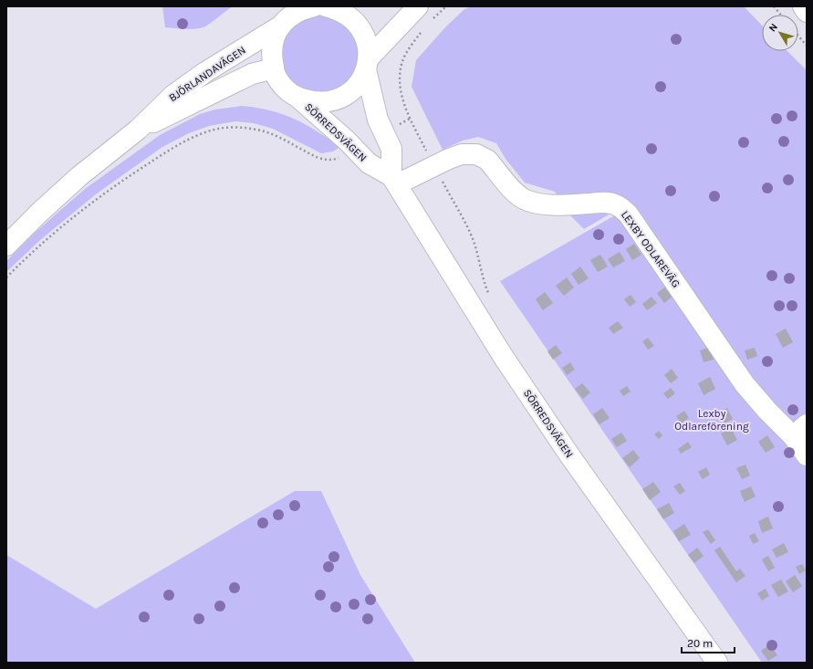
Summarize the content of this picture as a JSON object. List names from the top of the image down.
{
  "streets": {
    "main road": ["BJÖRLANDAVÄGEN", "SÖRREDSVÄGEN", "LEXBY ODLAREVÄG"]
  },
  "crossings": [
    ["BJÖRLANDAVÄGEN", "SÖRREDSVÄGEN"],
    ["SÖRREDSVÄGEN", "LEXBY ODLAREVÄG"]
  ],
  "parks": ["Lexby Odlareförening"],
  "scale_bar": "20 m",
  "north": "top left"
}
